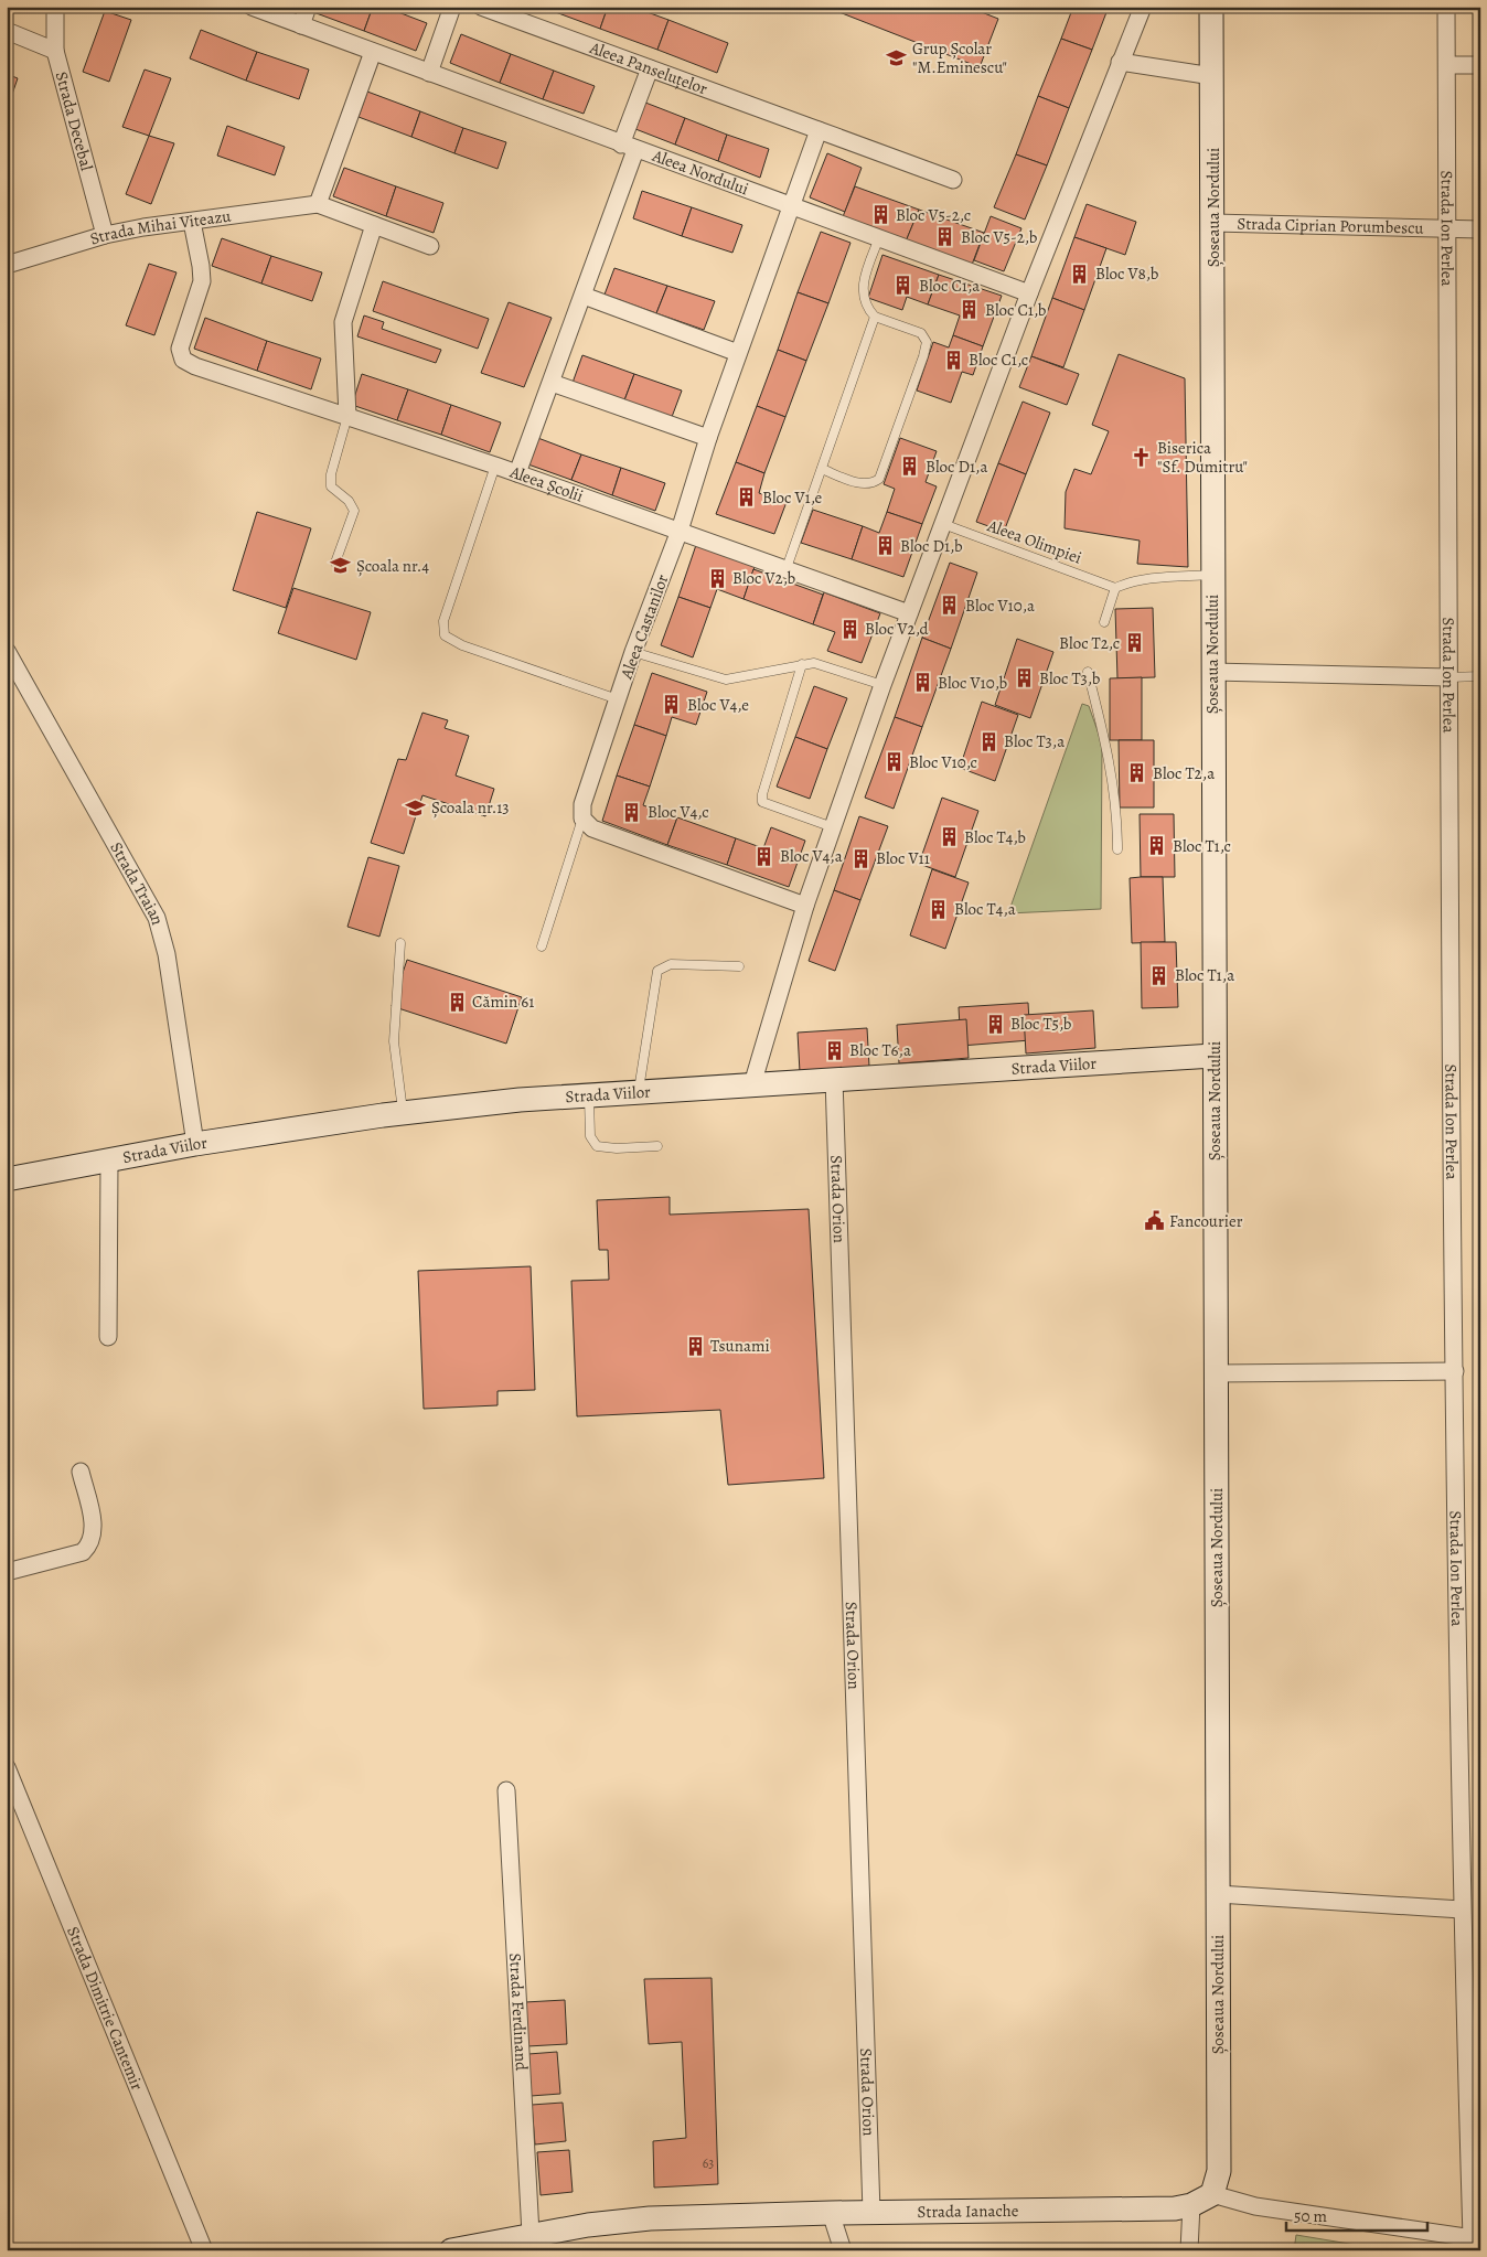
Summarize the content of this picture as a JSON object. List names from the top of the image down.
{
  "streets": {
    "street": [
      "Aleea Panseluțelor",
      "Strada Decebal",
      "Aleea Nordului",
      "Șoseaua Nordului",
      "Strada Ciprian Porumbescu",
      "Strada Mihai Viteazu",
      "Strada Ion Perlea",
      "Aleea Școlii",
      "Aleea Castanilor",
      "Strada Traian",
      "Strada Viilor",
      "Strada Orion",
      "Strada Dimitrie Cantemir",
      "Strada Ferdinand",
      "Strada Ianache"
    ],
    "lane": ["Aleea Olimpiei"]
  },
  "crossings": [
    ["Strada Decebal", "Strada Mihai Viteazu"],
    ["Aleea Nordului", "Aleea Castanilor"],
    ["Șoseaua Nordului", "Strada Ciprian Porumbescu"],
    ["Șoseaua Nordului", "Strada Viilor"],
    ["Șoseaua Nordului", "Strada Ianache"],
    ["Strada Ciprian Porumbescu", "Strada Ion Perlea"],
    ["Strada Mihai Viteazu", "Aleea Școlii"],
    ["Aleea Școlii", "Aleea Castanilor"],
    ["Strada Traian", "Strada Viilor"],
    ["Strada Viilor", "Strada Orion"],
    ["Strada Orion", "Strada Ianache"],
    ["Strada Ferdinand", "Strada Ianache"]
  ],
  "places": {
    "school or university": ["Grup Școlar \"M.Eminescu\"", "Școala nr.4", "Școala nr.13"],
    "building": [
      "Bloc V5-2,c",
      "Bloc V5-2,b",
      "Bloc V8,b",
      "Bloc C1,a",
      "Bloc C1,b",
      "Bloc C1,c",
      "Bloc D1,a",
      "Bloc V1,e",
      "Bloc D1,b",
      "Bloc V2,b",
      "Bloc V10,a",
      "Bloc V2,d",
      "Bloc T2,c",
      "Bloc T3,b",
      "Bloc V10,b",
      "Bloc V4,e",
      "Bloc T3,a",
      "Bloc V10,c",
      "Bloc T2,a",
      "Bloc V4,c",
      "Bloc T4,b",
      "Bloc T1,c",
      "Bloc V4,a",
      "Bloc V11",
      "Bloc T4,a",
      "Bloc T1,a",
      "Cămin 61",
      "Bloc T5,b",
      "Bloc T6,a",
      "Tsunami"
    ],
    "church": ["Biserica \"Sf. Dumitru\""],
    "public building": ["Fancourier"]
  },
  "house_numbers": ["63"],
  "scale_bar": "50 m"
}
